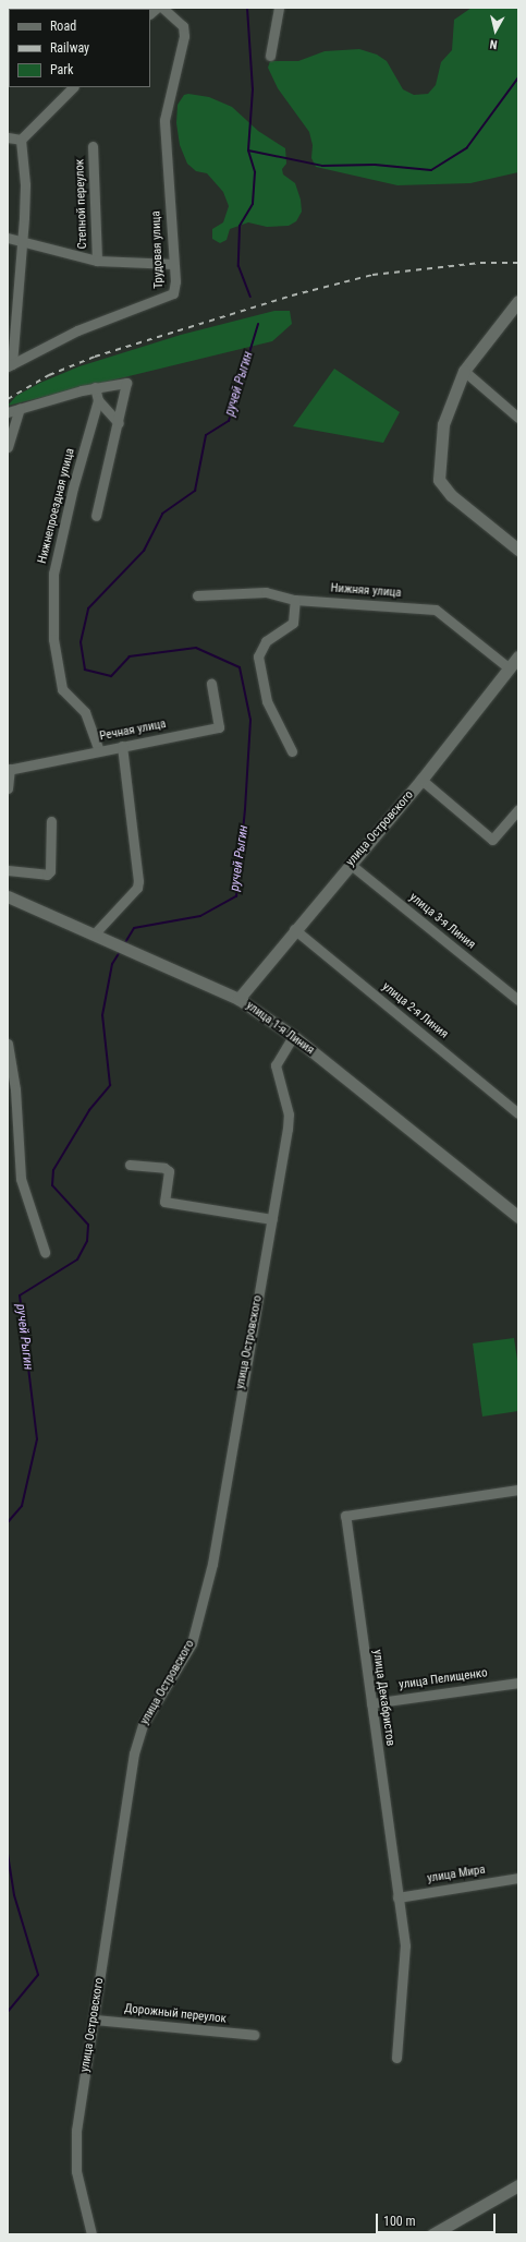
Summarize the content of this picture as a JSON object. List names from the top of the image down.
{
  "streets": {
    "street": [
      "Степной переулок",
      "Трудовая улица",
      "Нижнепроездная улица",
      "Нижняя улица",
      "Речная улица",
      "улица Островского",
      "улица 3-я Линия",
      "улица 2-я Линия",
      "улица 1-я Линия",
      "улица Пелищенко",
      "улица Декабристов",
      "улица Мира",
      "Дорожный переулок"
    ]
  },
  "crossings": [
    ["Степной переулок", "Трудовая улица"],
    ["Нижнепроездная улица", "Речная улица"],
    ["Нижняя улица", "улица Островского"],
    ["улица Островского", "улица 3-я Линия"],
    ["улица Островского", "улица 2-я Линия"],
    ["улица Островского", "улица 1-я Линия"],
    ["улица Островского", "Дорожный переулок"],
    ["улица Пелищенко", "улица Декабристов"],
    ["улица Декабристов", "улица Мира"]
  ],
  "water": ["ручей Рыгин"],
  "legend": ["Road", "Railway", "Park"],
  "scale_bar": "100 m",
  "north": "bottom"
}
